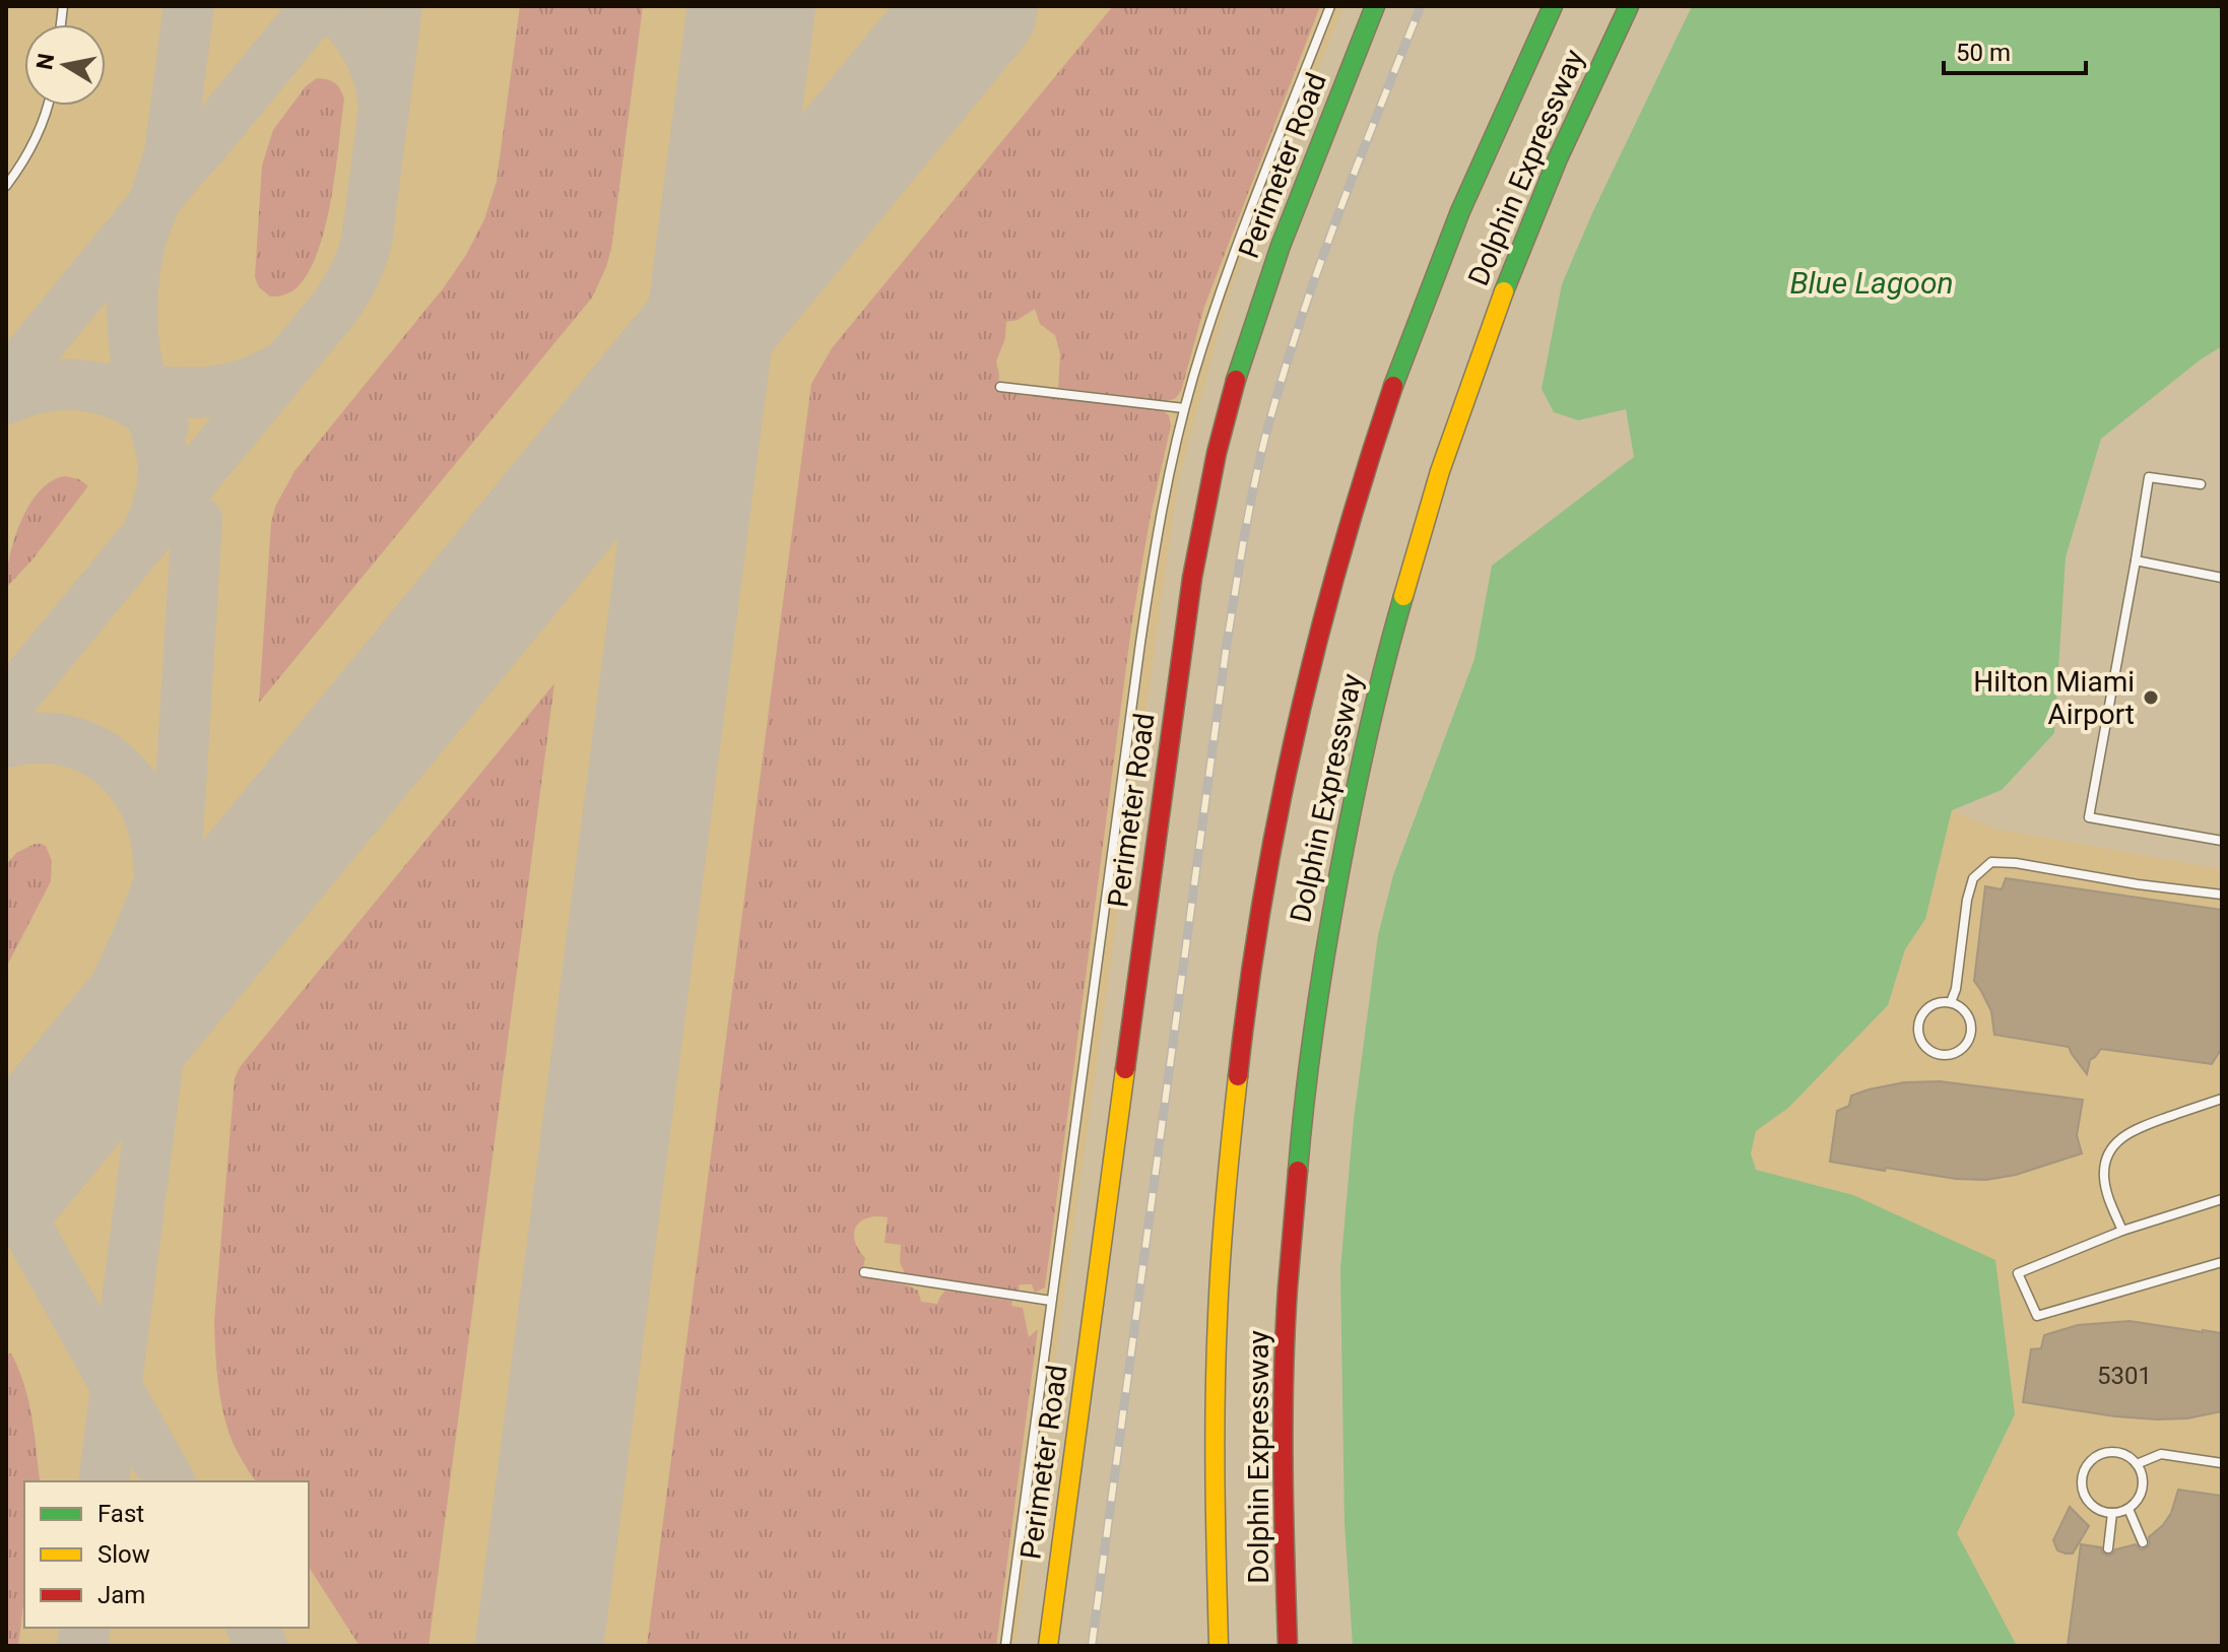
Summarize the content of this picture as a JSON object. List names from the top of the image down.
{
  "streets": {
    "main road": ["Perimeter Road", "Dolphin Expressway"]
  },
  "water": ["Blue Lagoon"],
  "places": ["Hilton Miami Airport"],
  "house_numbers": ["5301"],
  "legend": ["Fast", "Slow", "Jam"],
  "scale_bar": "50 m",
  "north": "left"
}
